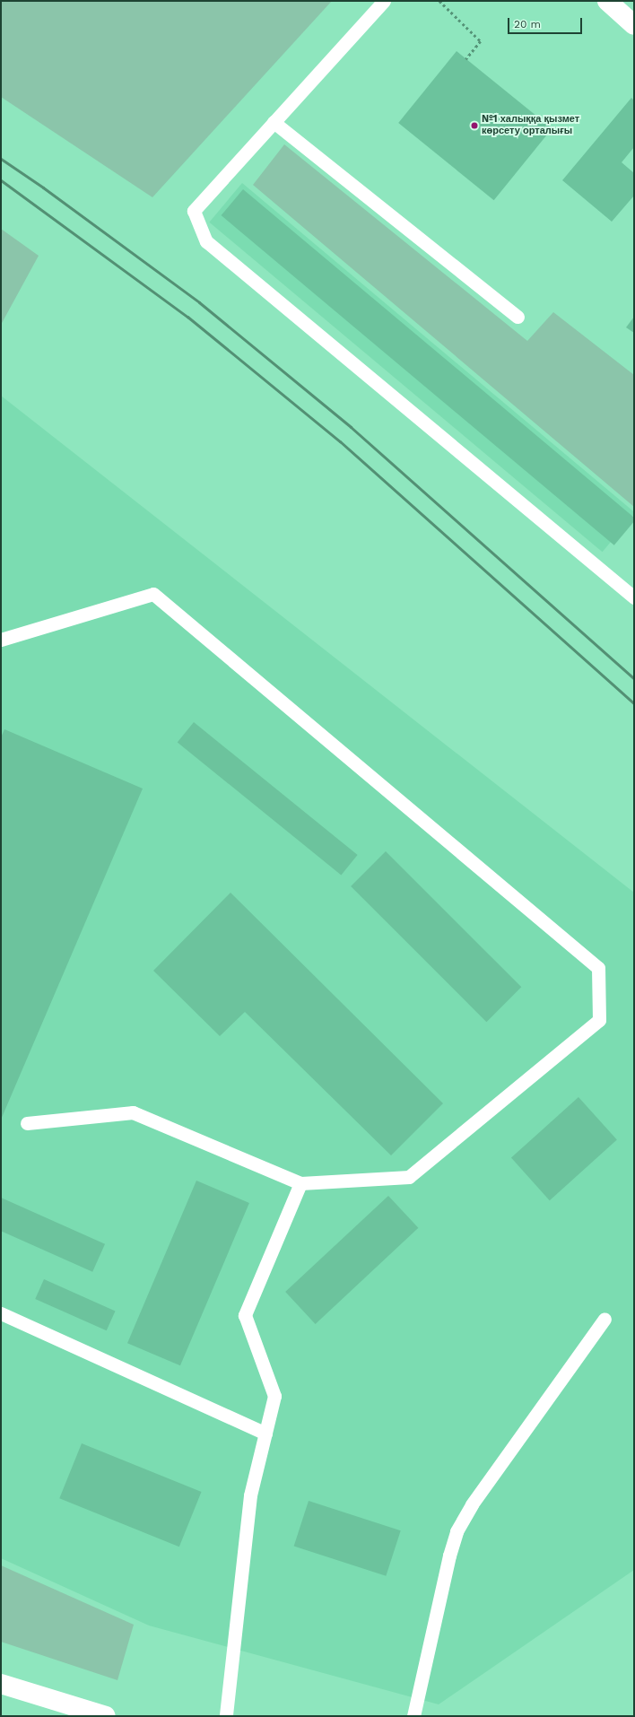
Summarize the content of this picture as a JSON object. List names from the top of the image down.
{
  "places": ["№1 халыққа қызмет көрсету орталығы"],
  "scale_bar": "20 m"
}
